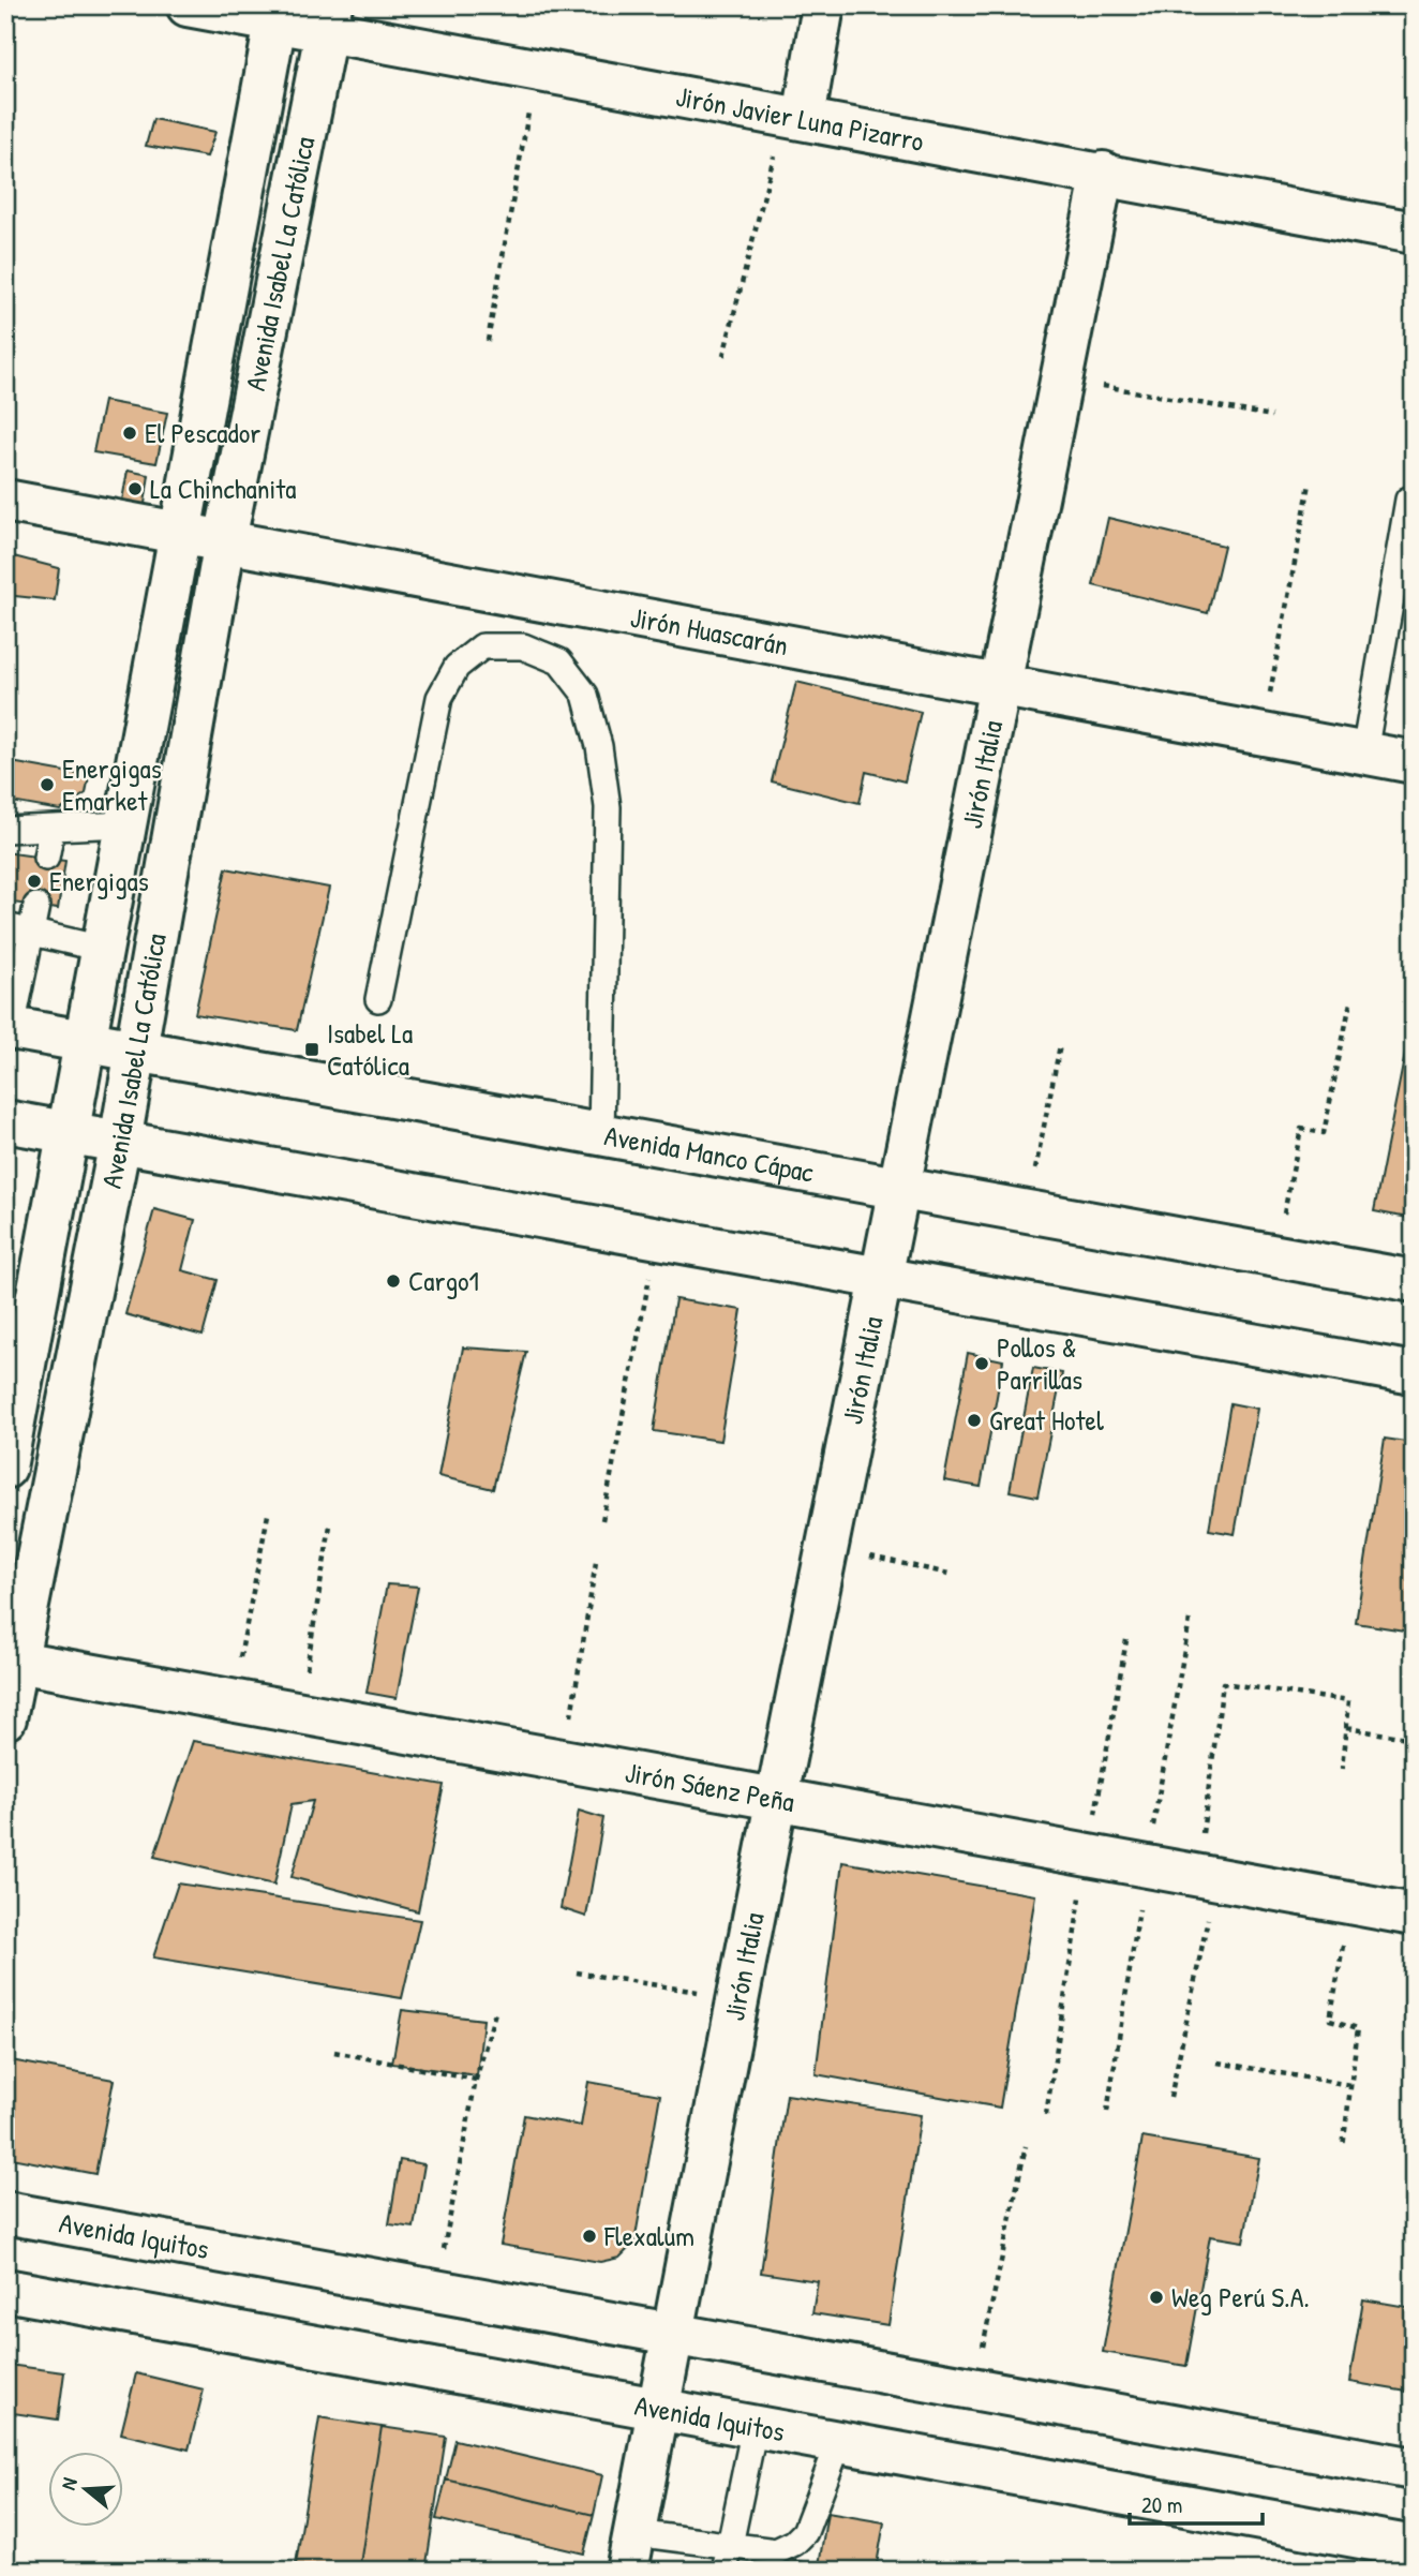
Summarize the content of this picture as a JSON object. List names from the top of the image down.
{
  "streets": {
    "street": [
      "Jirón Javier Luna Pizarro",
      "Avenida Isabel La Católica",
      "Jirón Huascarán",
      "Jirón Italia",
      "Avenida Manco Cápac",
      "Jirón Sáenz Peña",
      "Avenida Iquitos"
    ]
  },
  "crossings": [
    ["Jirón Javier Luna Pizarro", "Avenida Isabel La Católica"],
    ["Jirón Javier Luna Pizarro", "Jirón Italia"],
    ["Avenida Isabel La Católica", "Jirón Huascarán"],
    ["Avenida Isabel La Católica", "Avenida Manco Cápac"],
    ["Avenida Isabel La Católica", "Jirón Sáenz Peña"],
    ["Jirón Huascarán", "Jirón Italia"],
    ["Jirón Italia", "Avenida Manco Cápac"],
    ["Jirón Italia", "Jirón Sáenz Peña"],
    ["Jirón Italia", "Avenida Iquitos"]
  ],
  "places": {
    "other": [
      "El Pescador",
      "La Chinchanita",
      "Energigas Emarket",
      "Energigas",
      "Cargo1",
      "Pollos & Parrillas",
      "Great Hotel",
      "Flexalum",
      "Weg Perú S.A."
    ],
    "transit": ["Isabel La Católica"]
  },
  "scale_bar": "20 m",
  "north": "left"
}
